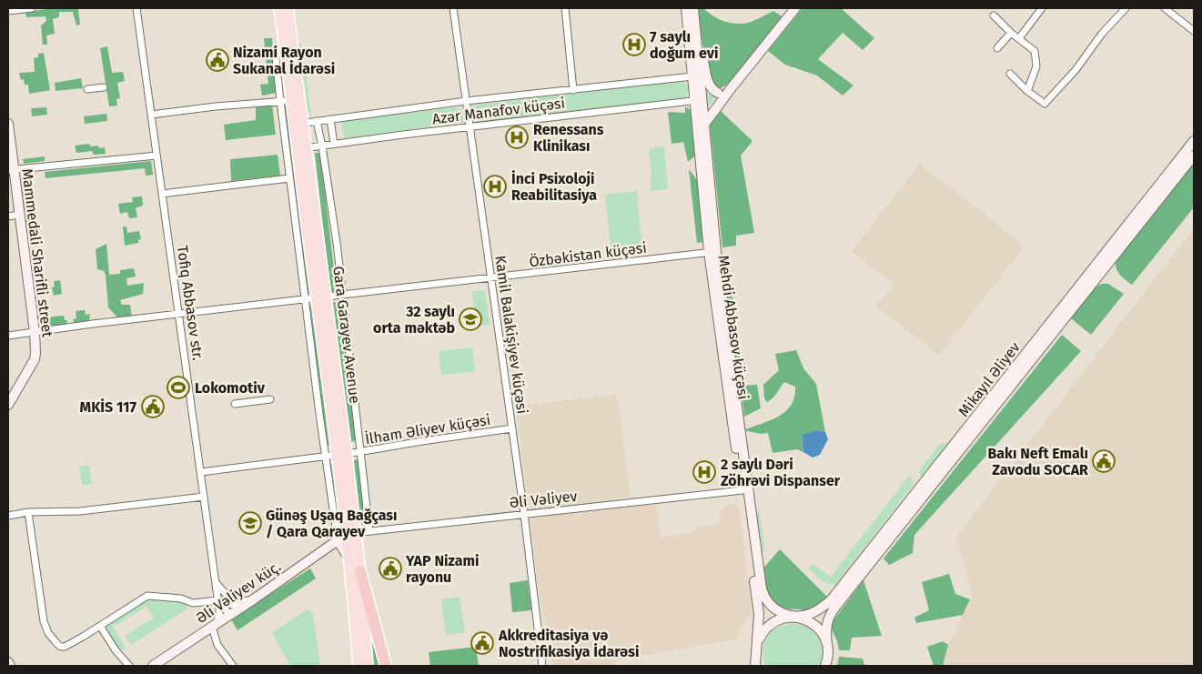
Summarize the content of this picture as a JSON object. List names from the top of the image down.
{
  "streets": {
    "main road": ["Gara Garayev Avenue"],
    "street": [
      "Azər Manafov küçəsi",
      "Mammedali Sharifli street",
      "Özbəkistan küçəsi",
      "Tofiq Abbasov str.",
      "Mehdi Abbasov küçəsi",
      "Kamil Balakişiyev küçəsi",
      "Mikayıl Əliyev",
      "İlham Əliyev küçəsi",
      "Əli Vəliyev",
      "Əli Vəliyev küç."
    ]
  },
  "crossings": [
    ["Azər Manafov küçəsi", "Mehdi Abbasov küçəsi"],
    ["Azər Manafov küçəsi", "Gara Garayev Avenue"],
    ["Azər Manafov küçəsi", "Kamil Balakişiyev küçəsi"],
    ["Mammedali Sharifli street", "Özbəkistan küçəsi"],
    ["Özbəkistan küçəsi", "Tofiq Abbasov str."],
    ["Özbəkistan küçəsi", "Mehdi Abbasov küçəsi"],
    ["Özbəkistan küçəsi", "Gara Garayev Avenue"],
    ["Özbəkistan küçəsi", "Kamil Balakişiyev küçəsi"],
    ["Tofiq Abbasov str.", "İlham Əliyev küçəsi"],
    ["Tofiq Abbasov str.", "Əli Vəliyev küç."],
    ["Mehdi Abbasov küçəsi", "Mikayıl Əliyev"],
    ["Mehdi Abbasov küçəsi", "Əli Vəliyev"],
    ["Gara Garayev Avenue", "İlham Əliyev küçəsi"],
    ["Gara Garayev Avenue", "Əli Vəliyev"],
    ["Gara Garayev Avenue", "Əli Vəliyev küç."],
    ["Kamil Balakişiyev küçəsi", "İlham Əliyev küçəsi"],
    ["Kamil Balakişiyev küçəsi", "Əli Vəliyev"],
    ["Əli Vəliyev", "Əli Vəliyev küç."]
  ],
  "places": {
    "hospital": [
      "7 saylı doğum evi",
      "Renessans Klinikası",
      "İnci Psixoloji Reabilitasiya",
      "2 saylı Dəri Zöhrəvi Dispanser"
    ],
    "public building": [
      "Nizami Rayon Sukanal İdarəsi",
      "MKİS 117",
      "Bakı Neft Emalı Zavodu SOCAR",
      "YAP Nizami rayonu",
      "Akkreditasiya və Nostrifikasiya İdarəsi"
    ],
    "school or university": ["32 saylı orta məktəb", "Günəş Uşaq Bağçası / Qara Qarayev"],
    "sports": ["Lokomotiv"]
  }
}
